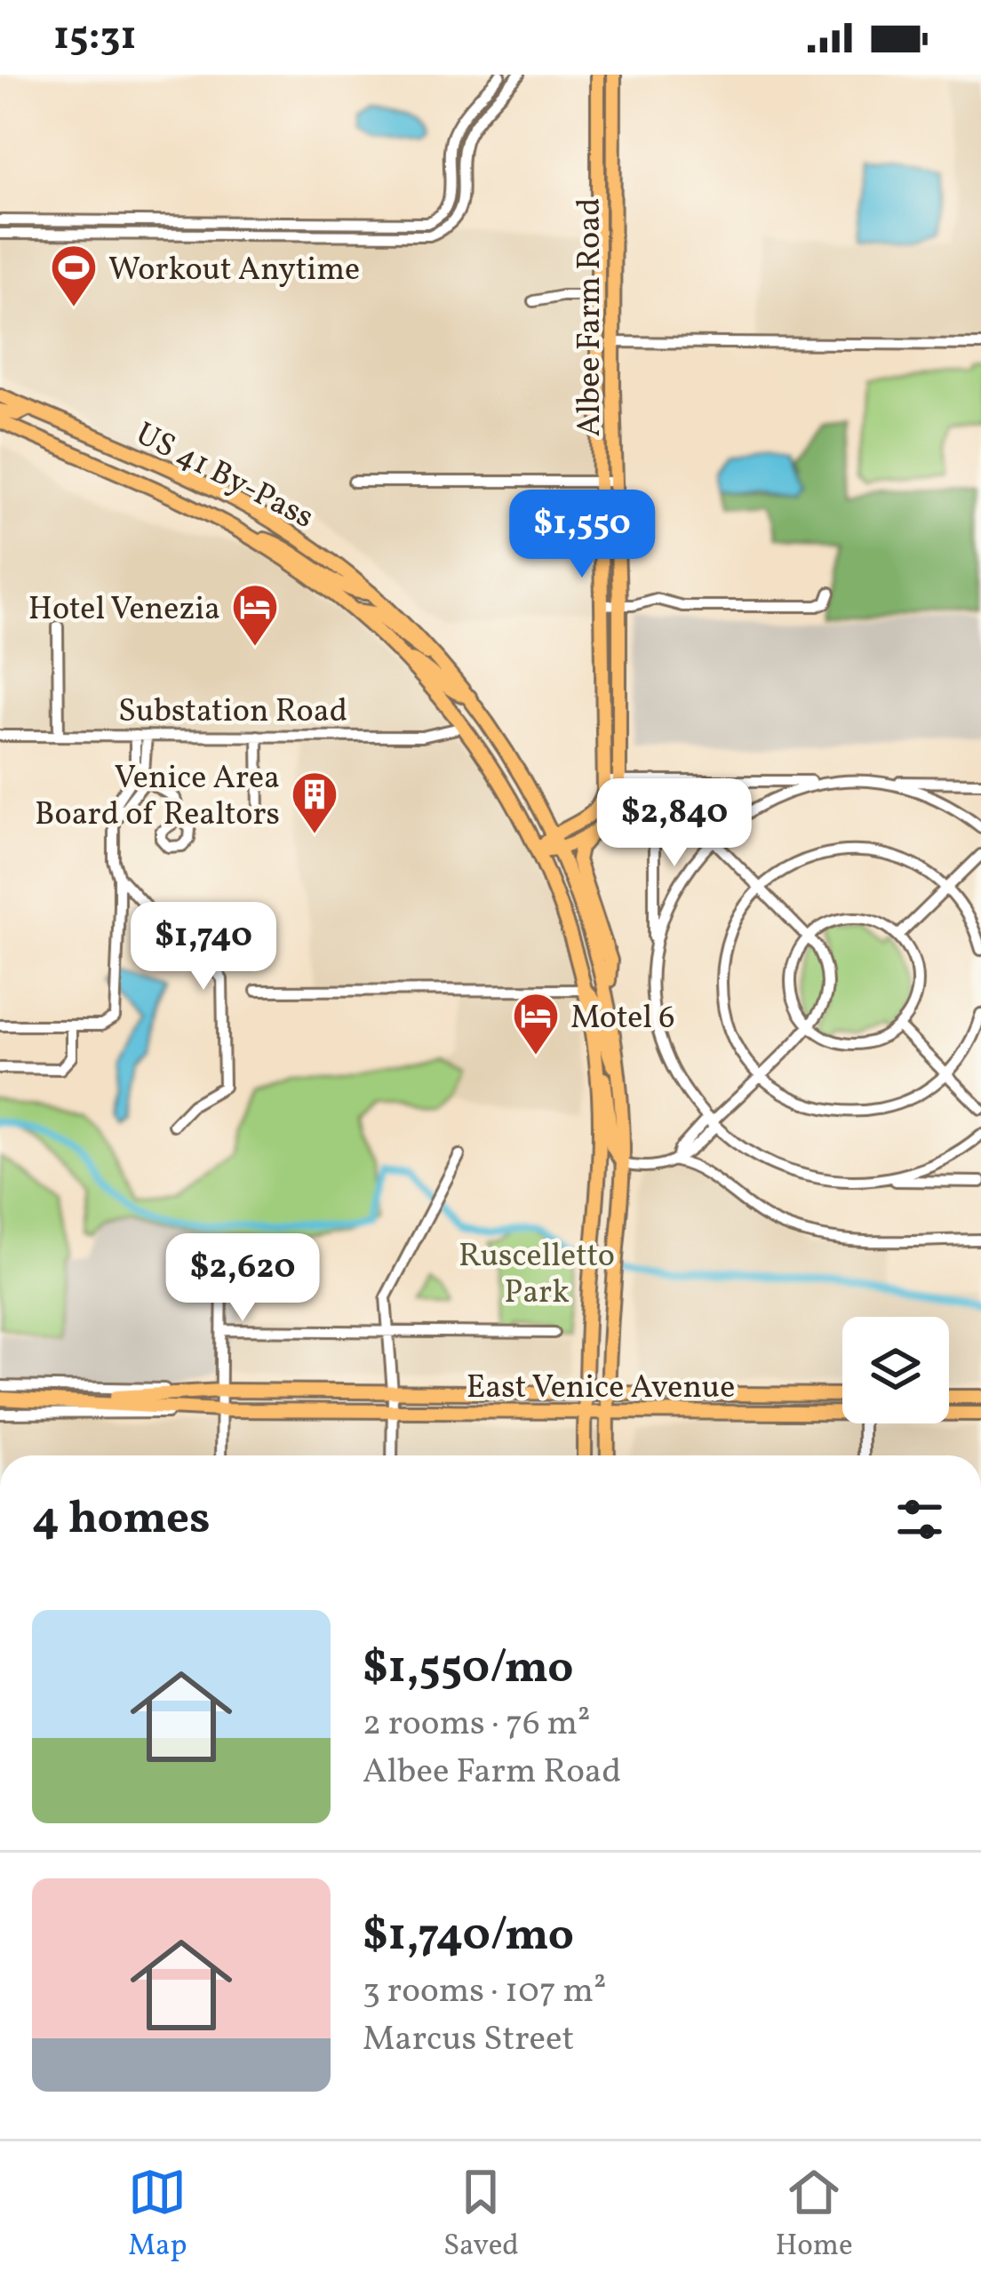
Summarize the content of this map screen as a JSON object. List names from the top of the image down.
{
  "streets": {
    "main road": ["Albee Farm Road", "US 41 By-Pass", "East Venice Avenue"],
    "street": ["Substation Road"]
  },
  "crossings": [
    ["US 41 By-Pass", "Substation Road"],
    ["US 41 By-Pass", "East Venice Avenue"]
  ],
  "parks": ["Ruscelletto Park"],
  "places": {
    "sports": ["Workout Anytime"],
    "hotel": ["Hotel Venezia", "Motel 6"],
    "building": ["Venice Area Board of Realtors"]
  },
  "page": {
    "status": "15:31",
    "price": [
      "$1,550",
      "$2,840",
      "$1,740",
      "$2,620"
    ],
    "heading": "4 homes",
    "list": [
      {
        "name": "$1,550/mo",
        "note": "2 rooms · 76 m² · Albee Farm Road"
      },
      {
        "name": "$1,740/mo",
        "note": "3 rooms · 107 m² · Marcus Street"
      }
    ],
    "tabs": ["Map", "Saved", "Home"]
  }
}
